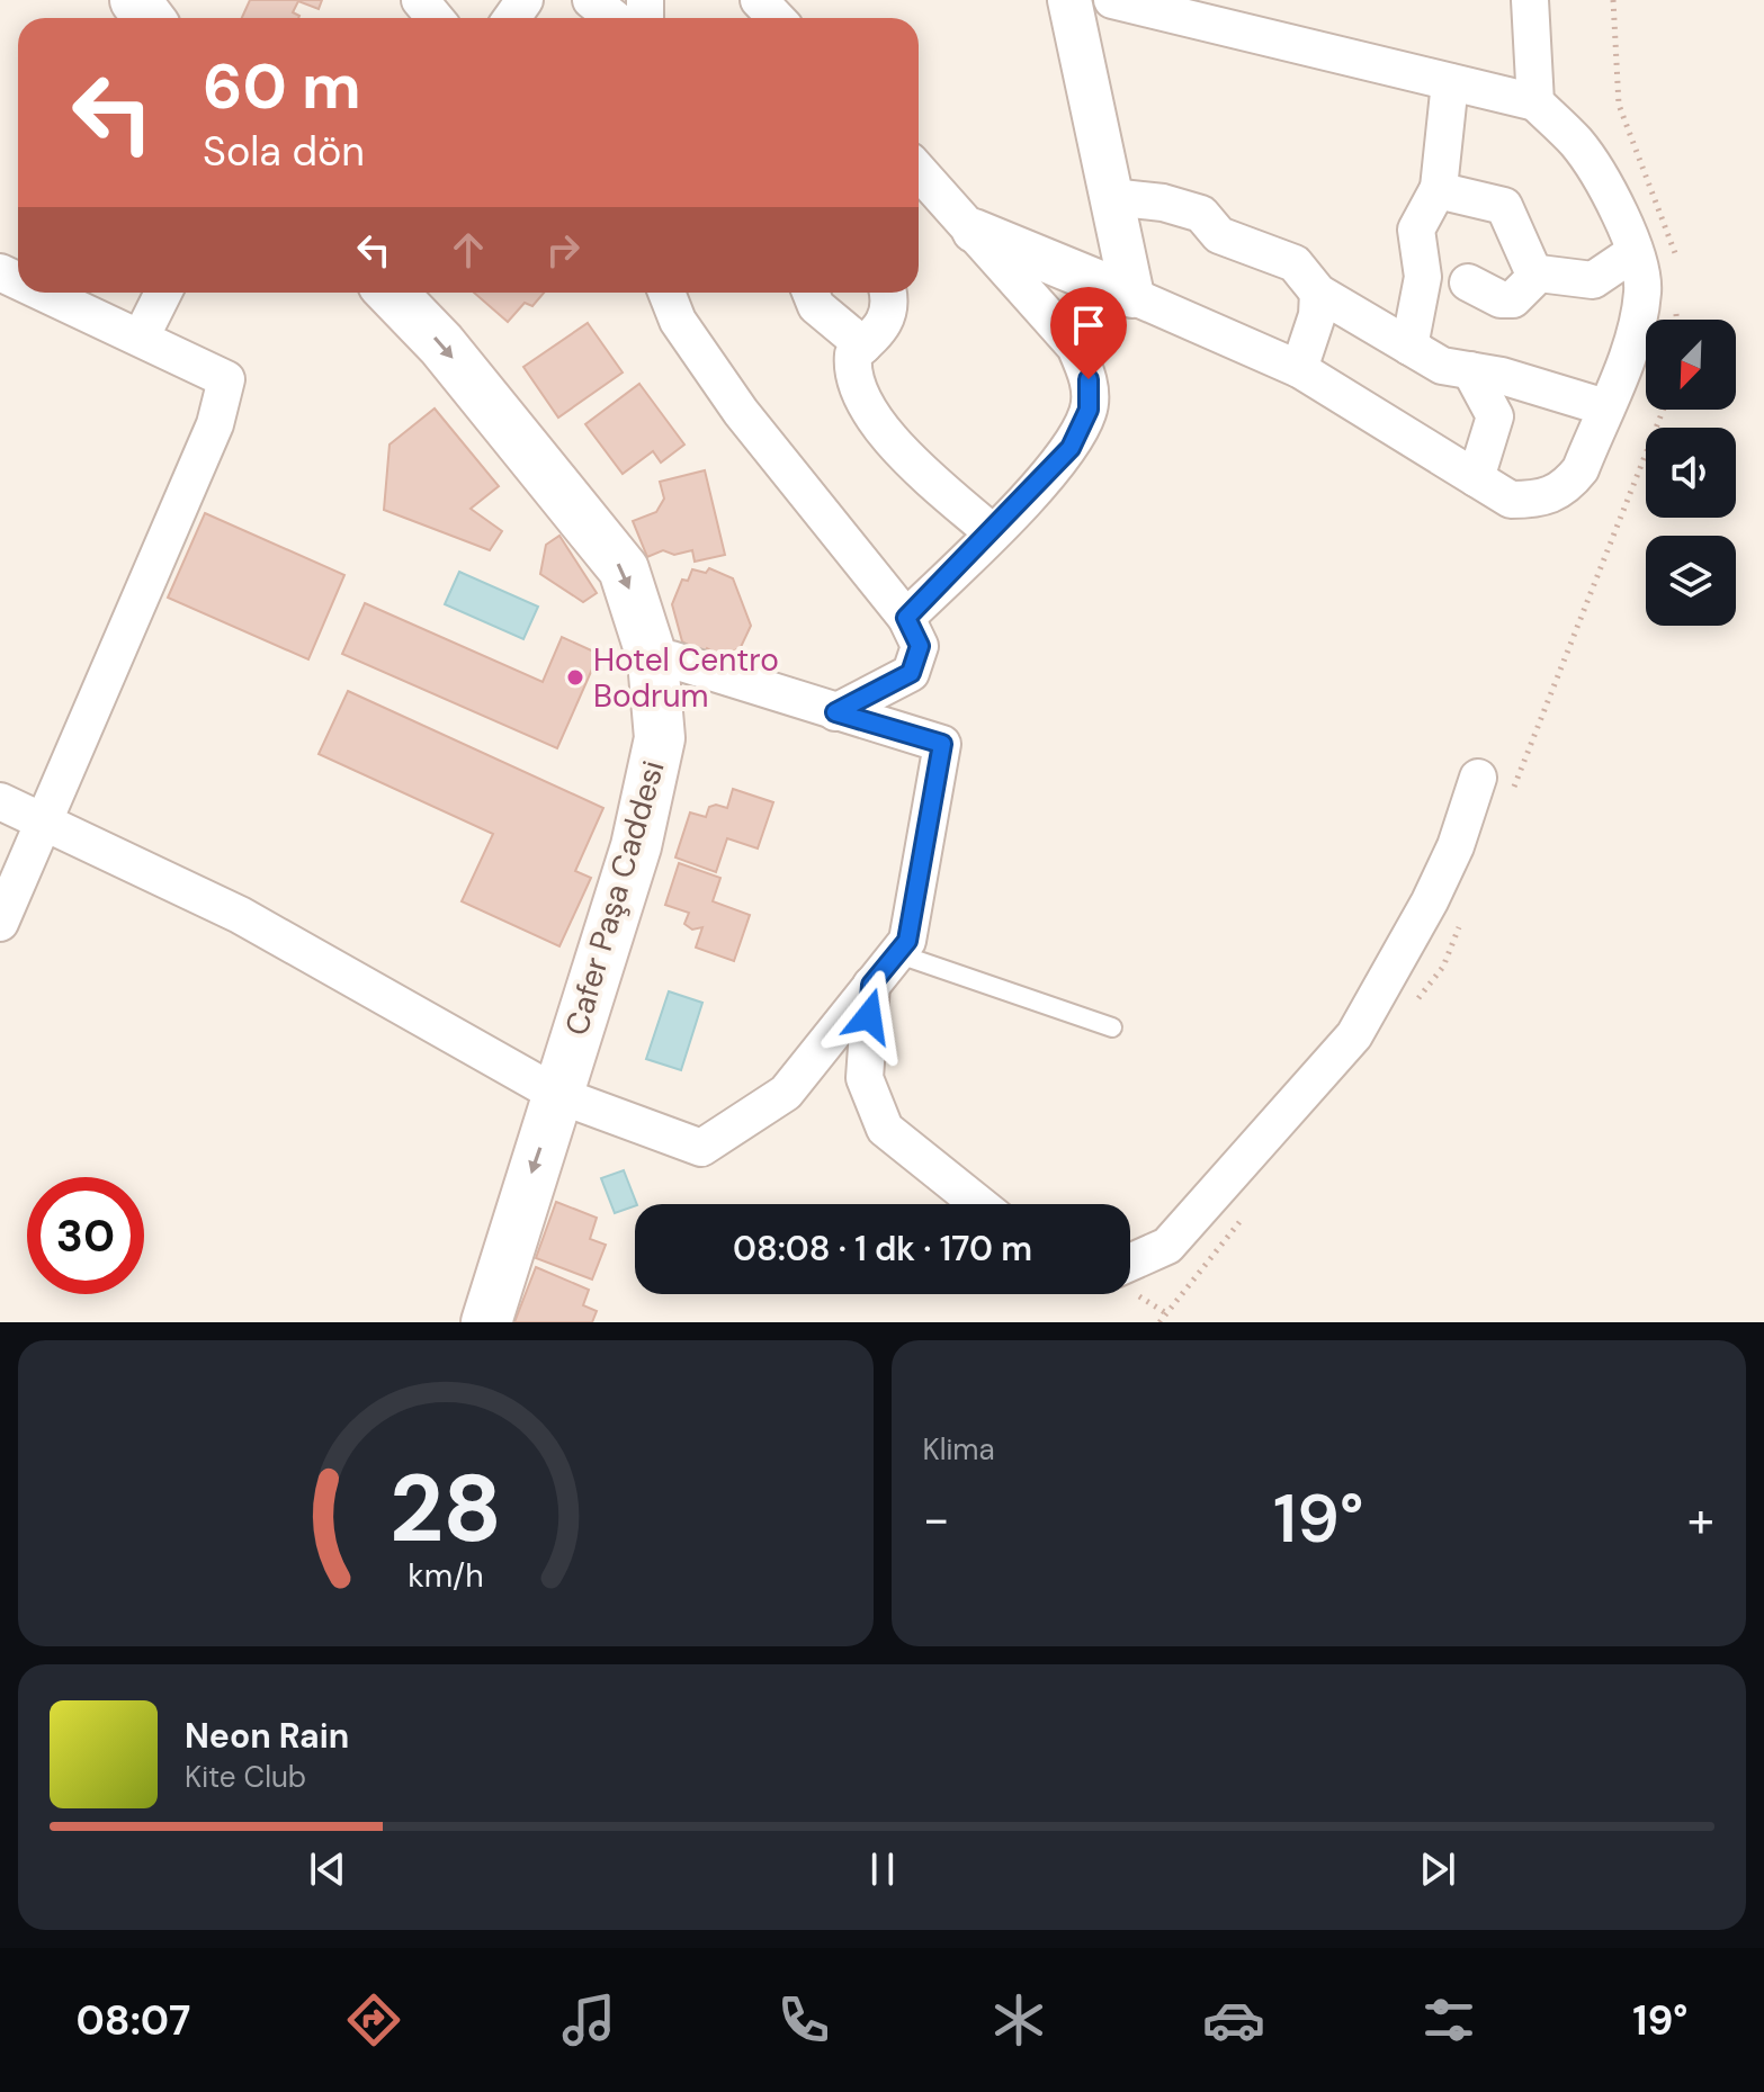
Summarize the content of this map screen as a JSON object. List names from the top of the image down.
{
  "streets": {
    "main road": ["Cafer Paşa Caddesi"]
  },
  "one_way": ["Cafer Paşa Caddesi"],
  "places": ["Hotel Centro Bodrum"],
  "north": "bottom left",
  "page": {
    "turn": ["60 m", "Sola dön"],
    "limit": "30",
    "trip": "08:08 · 1 dk · 170 m",
    "tile": "Klima",
    "heat": ["−", "19°", "+"],
    "song": ["Neon Rain", "Kite Club"],
    "tabs": ["08:07", "19°"],
    "gauge": ["28", "km/h"]
  }
}
